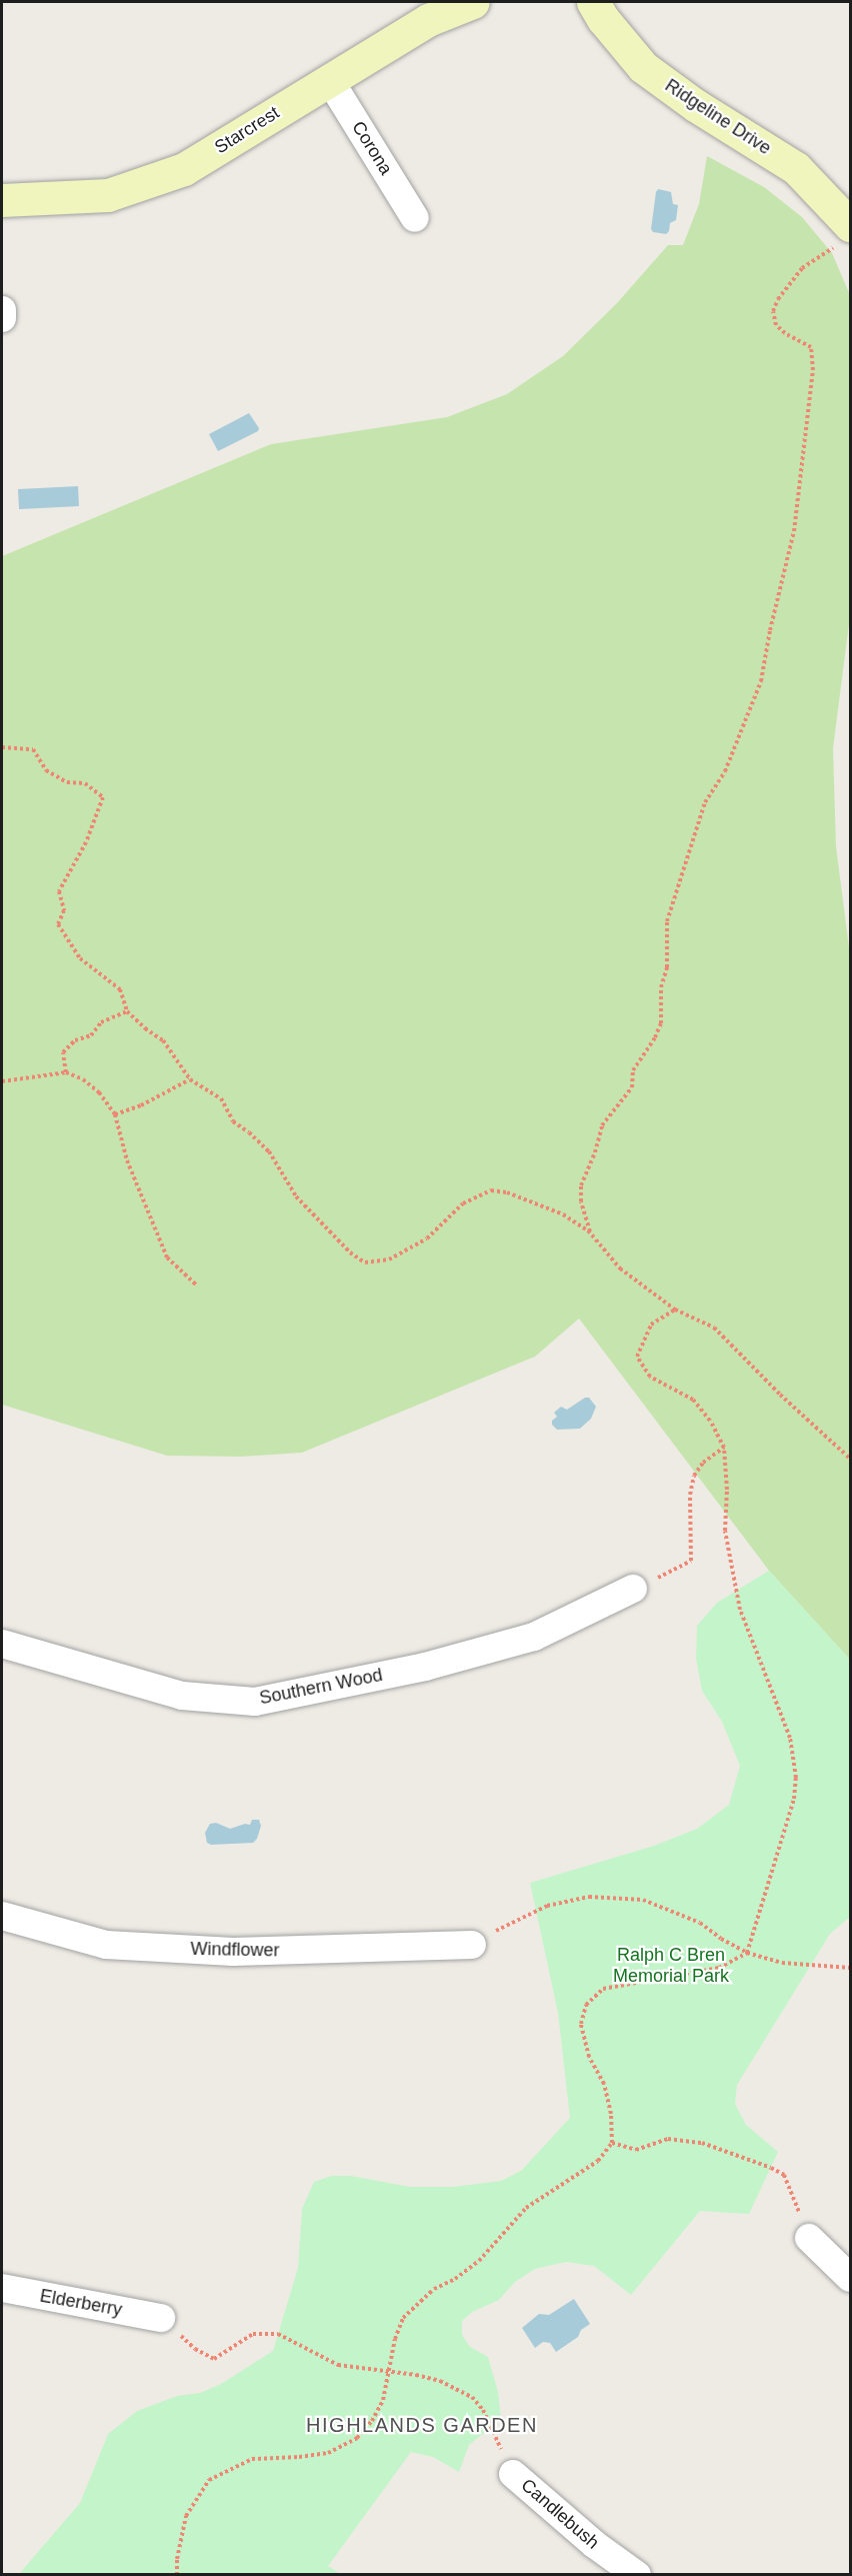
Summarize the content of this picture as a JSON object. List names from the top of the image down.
{
  "streets": {
    "street": [
      "Ridgeline Drive",
      "Starcrest",
      "Corona",
      "Southern Wood",
      "Windflower",
      "Elderberry",
      "Candlebush"
    ]
  },
  "crossings": [
    ["Starcrest", "Corona"]
  ],
  "districts": ["HIGHLANDS GARDEN"],
  "parks": ["Ralph C Bren Memorial Park"]
}
